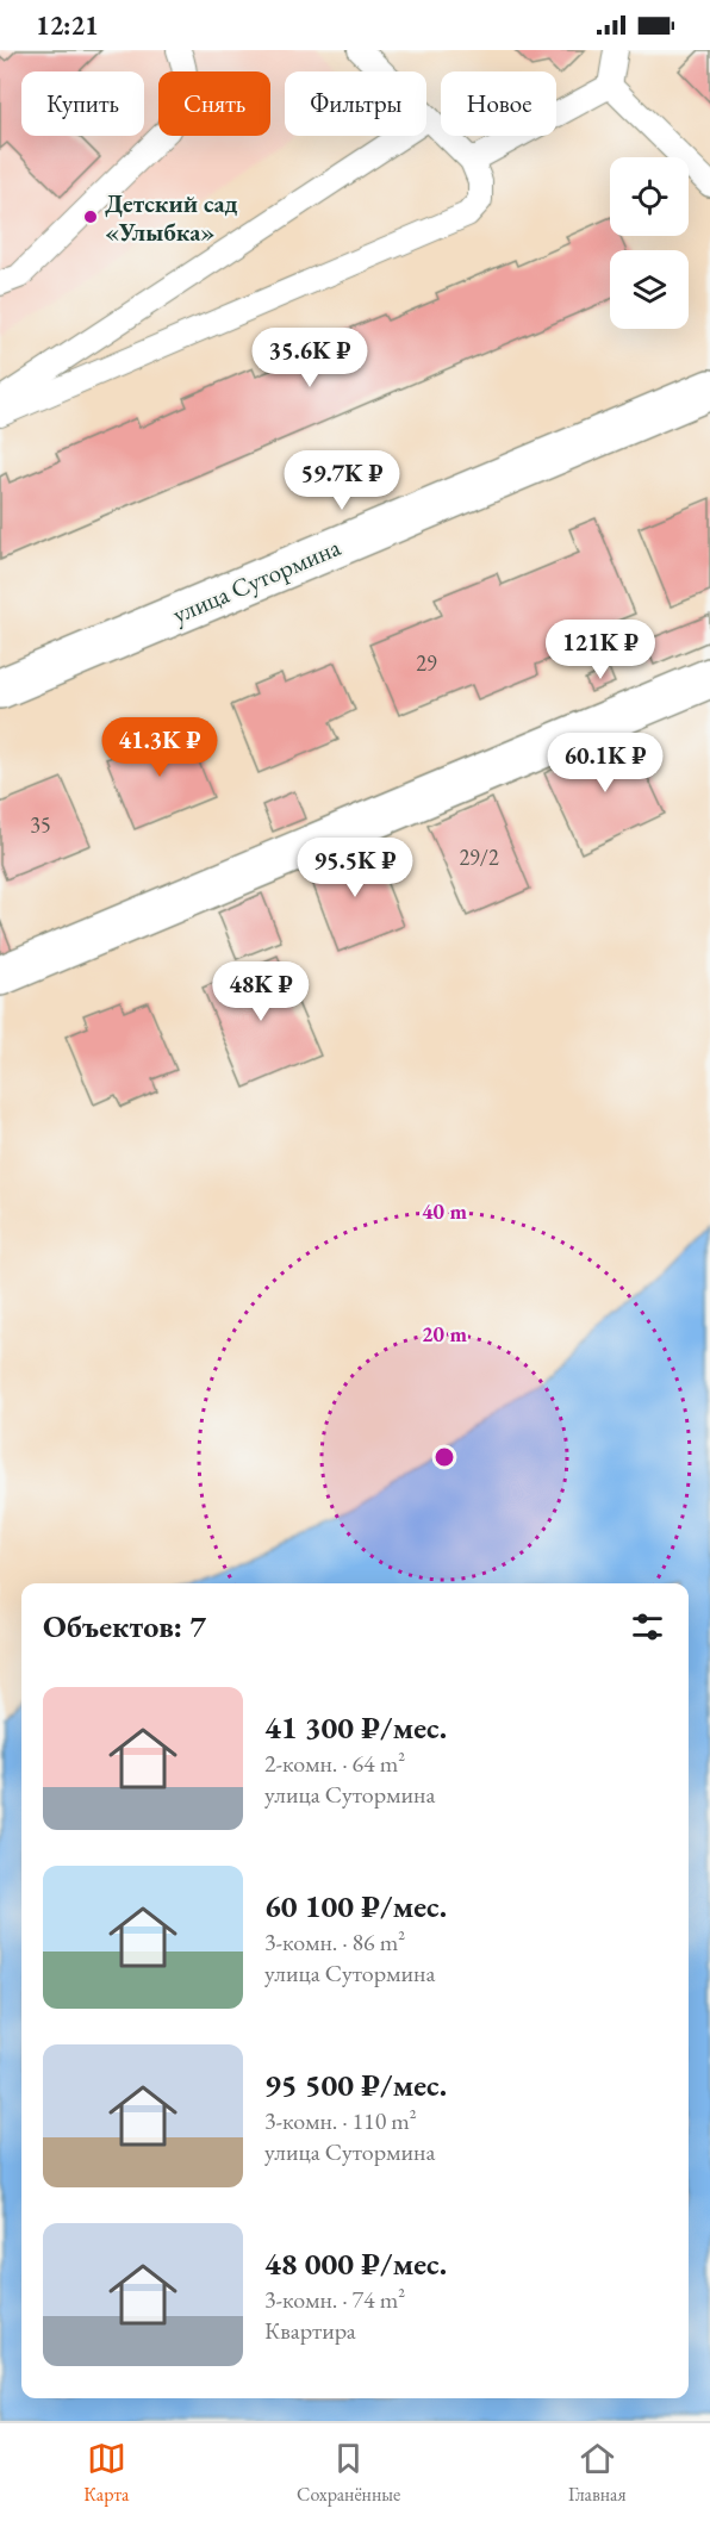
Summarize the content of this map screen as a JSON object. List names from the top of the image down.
{
  "streets": {
    "street": ["улица Сутормина"]
  },
  "places": ["Детский сад «Улыбка»"],
  "house_numbers": ["29", "35", "29/2"],
  "page": {
    "status": "12:21",
    "chip": [
      "Купить",
      "Снять",
      "Фильтры",
      "Новое"
    ],
    "price": [
      "35.6K ₽",
      "59.7K ₽",
      "121K ₽",
      "41.3K ₽",
      "60.1K ₽",
      "95.5K ₽",
      "48K ₽"
    ],
    "heading": "Объектов: 7",
    "list": [
      {
        "name": "41 300 ₽/мес.",
        "note": "2-комн. · 64 m² · улица Сутормина"
      },
      {
        "name": "60 100 ₽/мес.",
        "note": "3-комн. · 86 m² · улица Сутормина"
      },
      {
        "name": "95 500 ₽/мес.",
        "note": "3-комн. · 110 m² · улица Сутормина"
      },
      {
        "name": "48 000 ₽/мес.",
        "note": "3-комн. · 74 m² · Квартира"
      }
    ],
    "tabs": ["Карта", "Сохранённые", "Главная"]
  },
  "rings": ["40 m", "20 m"]
}
